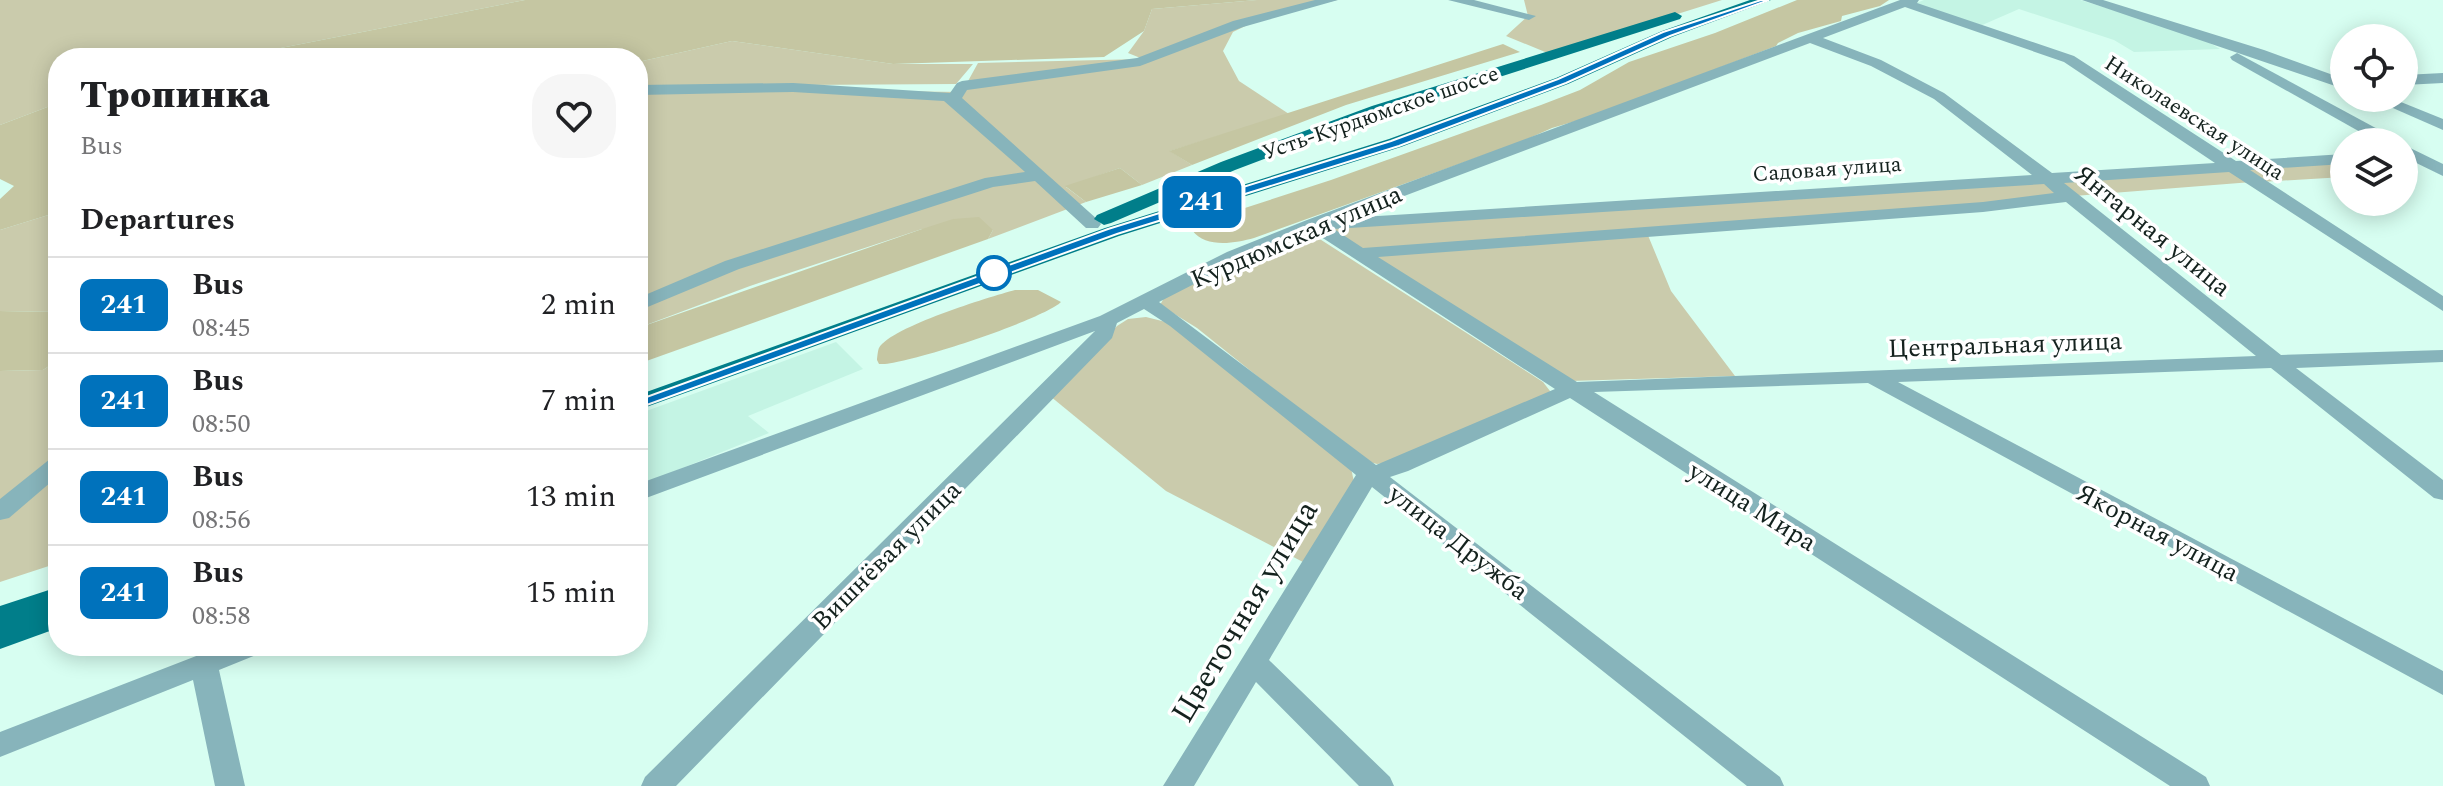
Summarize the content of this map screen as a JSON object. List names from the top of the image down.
{
  "streets": {
    "main road": ["Усть-Курдюмское шоссе"],
    "street": [
      "Николаевская улица",
      "Садовая улица",
      "Янтарная улица",
      "Курдюмская улица",
      "Центральная улица",
      "улица Мира",
      "Якорная улица",
      "улица Дружба",
      "Вишнёвая улица",
      "Цветочная улица"
    ]
  },
  "crossings": [
    ["Николаевская улица", "Садовая улица"],
    ["Николаевская улица", "Курдюмская улица"],
    ["Садовая улица", "Янтарная улица"],
    ["Садовая улица", "Курдюмская улица"],
    ["Садовая улица", "улица Мира"],
    ["Янтарная улица", "Курдюмская улица"],
    ["Янтарная улица", "Центральная улица"],
    ["Курдюмская улица", "улица Мира"],
    ["Курдюмская улица", "улица Дружба"],
    ["Курдюмская улица", "Вишнёвая улица"],
    ["Центральная улица", "улица Мира"],
    ["Центральная улица", "Якорная улица"],
    ["Центральная улица", "улица Дружба"],
    ["Центральная улица", "Цветочная улица"],
    ["улица Дружба", "Цветочная улица"]
  ],
  "lines": ["bus line 241"],
  "page": {
    "on_map": "241",
    "heading": [
      ["Тропинка", "Bus"],
      "Departures"
    ],
    "list": [
      {
        "mark": "241",
        "name": "Bus",
        "note": "08:45",
        "value": "2 min"
      },
      {
        "mark": "241",
        "name": "Bus",
        "note": "08:50",
        "value": "7 min"
      },
      {
        "mark": "241",
        "name": "Bus",
        "note": "08:56",
        "value": "13 min"
      },
      {
        "mark": "241",
        "name": "Bus",
        "note": "08:58",
        "value": "15 min"
      }
    ]
  }
}
